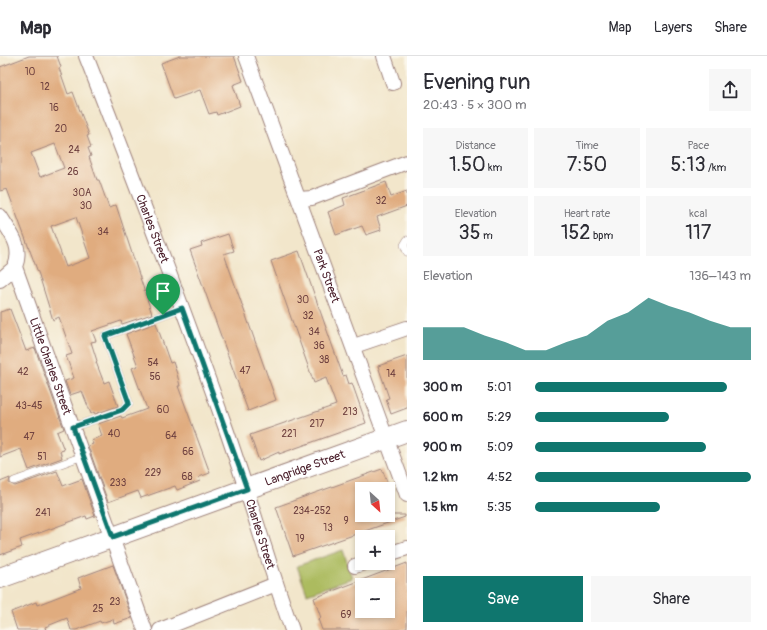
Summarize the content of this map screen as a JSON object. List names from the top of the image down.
{
  "streets": {
    "street": [
      "Charles Street",
      "Park Street",
      "Little Charles Street",
      "Langridge Street"
    ]
  },
  "crossings": [
    ["Charles Street", "Langridge Street"],
    ["Park Street", "Langridge Street"],
    ["Little Charles Street", "Langridge Street"]
  ],
  "house_numbers": [
    "10",
    "12",
    "16",
    "20",
    "24",
    "26",
    "30A",
    "32",
    "30",
    "34",
    "30",
    "32",
    "34",
    "36",
    "38",
    "54",
    "47",
    "42",
    "14",
    "56",
    "43-45",
    "60",
    "213",
    "217",
    "40",
    "221",
    "64",
    "47",
    "66",
    "51",
    "229",
    "68",
    "233",
    "234-252",
    "241",
    "9",
    "13",
    "19",
    "23",
    "25",
    "69"
  ],
  "north": "bottom right",
  "page": {
    "header": "Map",
    "nav": ["Map", "Layers", "Share"],
    "heading": ["Evening run", "20:43 · 5 × 300 m"],
    "stats": [
      ["Distance", "1.50 km"],
      ["Time", "7:50"],
      ["Pace", "5:13 /km"],
      ["Elevation", "35 m"],
      ["Heart rate", "152 bpm"],
      ["kcal", "117"]
    ],
    "chart": ["Elevation", "136–143 m"],
    "list": [
      {
        "name": "300 m",
        "note": "5:01"
      },
      {
        "name": "600 m",
        "note": "5:29"
      },
      {
        "name": "900 m",
        "note": "5:09"
      },
      {
        "name": "1.2 km",
        "note": "4:52"
      },
      {
        "name": "1.5 km",
        "note": "5:35"
      }
    ],
    "map_buttons": ["+", "−"],
    "buttons": ["Save", "Share"]
  }
}
